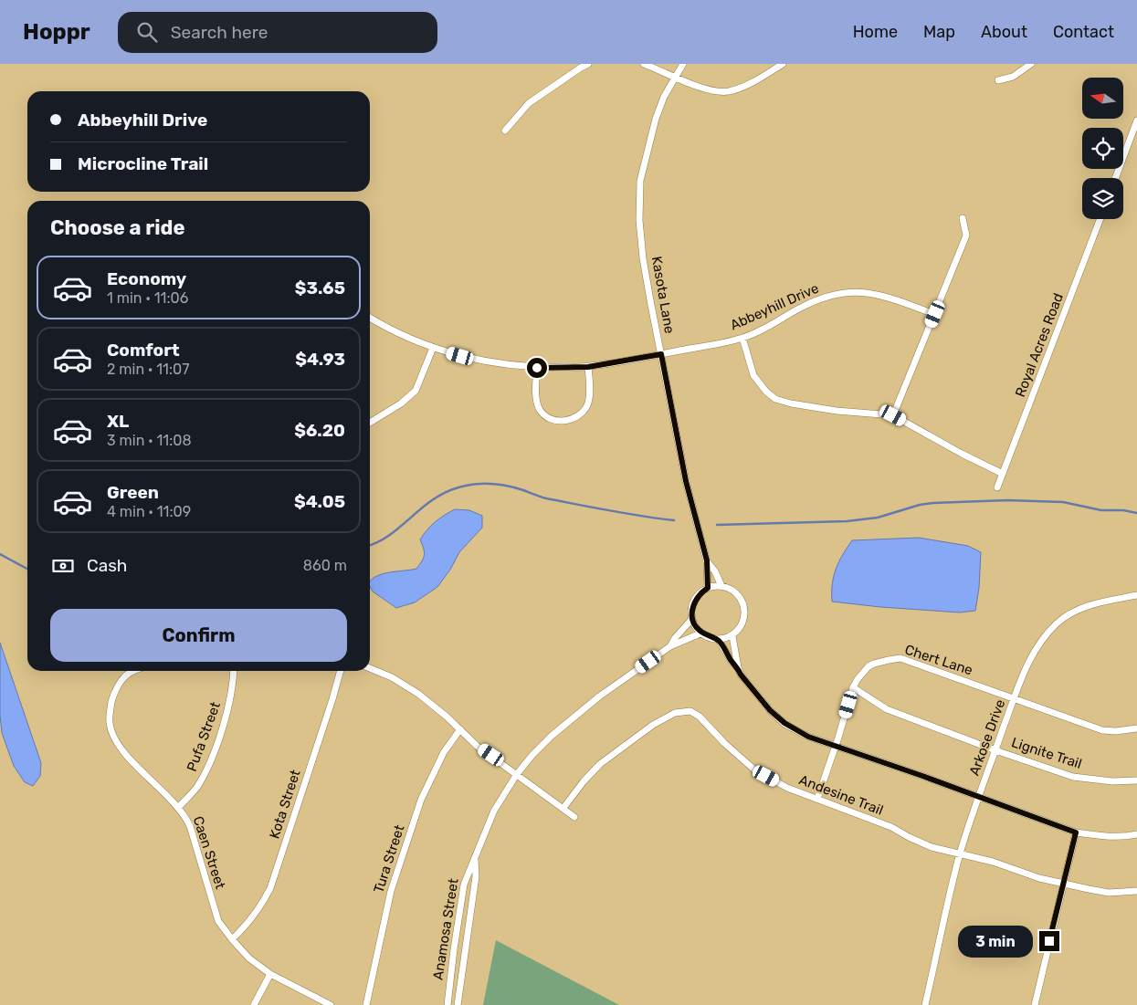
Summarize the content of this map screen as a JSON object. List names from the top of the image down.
{
  "streets": {
    "street": [
      "Kasota Lane",
      "Abbeyhill Drive",
      "Royal Acres Road",
      "Chert Lane",
      "Pufa Street",
      "Arkose Drive",
      "Lignite Trail",
      "Andesine Trail",
      "Kota Street",
      "Caen Street",
      "Tura Street",
      "Anamosa Street"
    ]
  },
  "crossings": [
    ["Kasota Lane", "Abbeyhill Drive"],
    ["Kasota Lane", "Anamosa Street"],
    ["Chert Lane", "Arkose Drive"],
    ["Chert Lane", "Lignite Trail"],
    ["Chert Lane", "Andesine Trail"],
    ["Pufa Street", "Caen Street"],
    ["Arkose Drive", "Lignite Trail"],
    ["Arkose Drive", "Andesine Trail"],
    ["Kota Street", "Caen Street"]
  ],
  "north": "left",
  "page": {
    "header": "Hoppr",
    "search": "Search here",
    "nav": [
      "Home",
      "Map",
      "About",
      "Contact"
    ],
    "banner": ["Abbeyhill Drive", "Microcline Trail"],
    "heading": "Choose a ride",
    "list": [
      {
        "name": "Economy",
        "note": "1 min · 11:06",
        "value": "$3.65"
      },
      {
        "name": "Comfort",
        "note": "2 min · 11:07",
        "value": "$4.93"
      },
      {
        "name": "XL",
        "note": "3 min · 11:08",
        "value": "$6.20"
      },
      {
        "name": "Green",
        "note": "4 min · 11:09",
        "value": "$4.05"
      }
    ],
    "pay": ["Cash", "860 m"],
    "buttons": "Confirm",
    "bubble": "3 min"
  }
}
